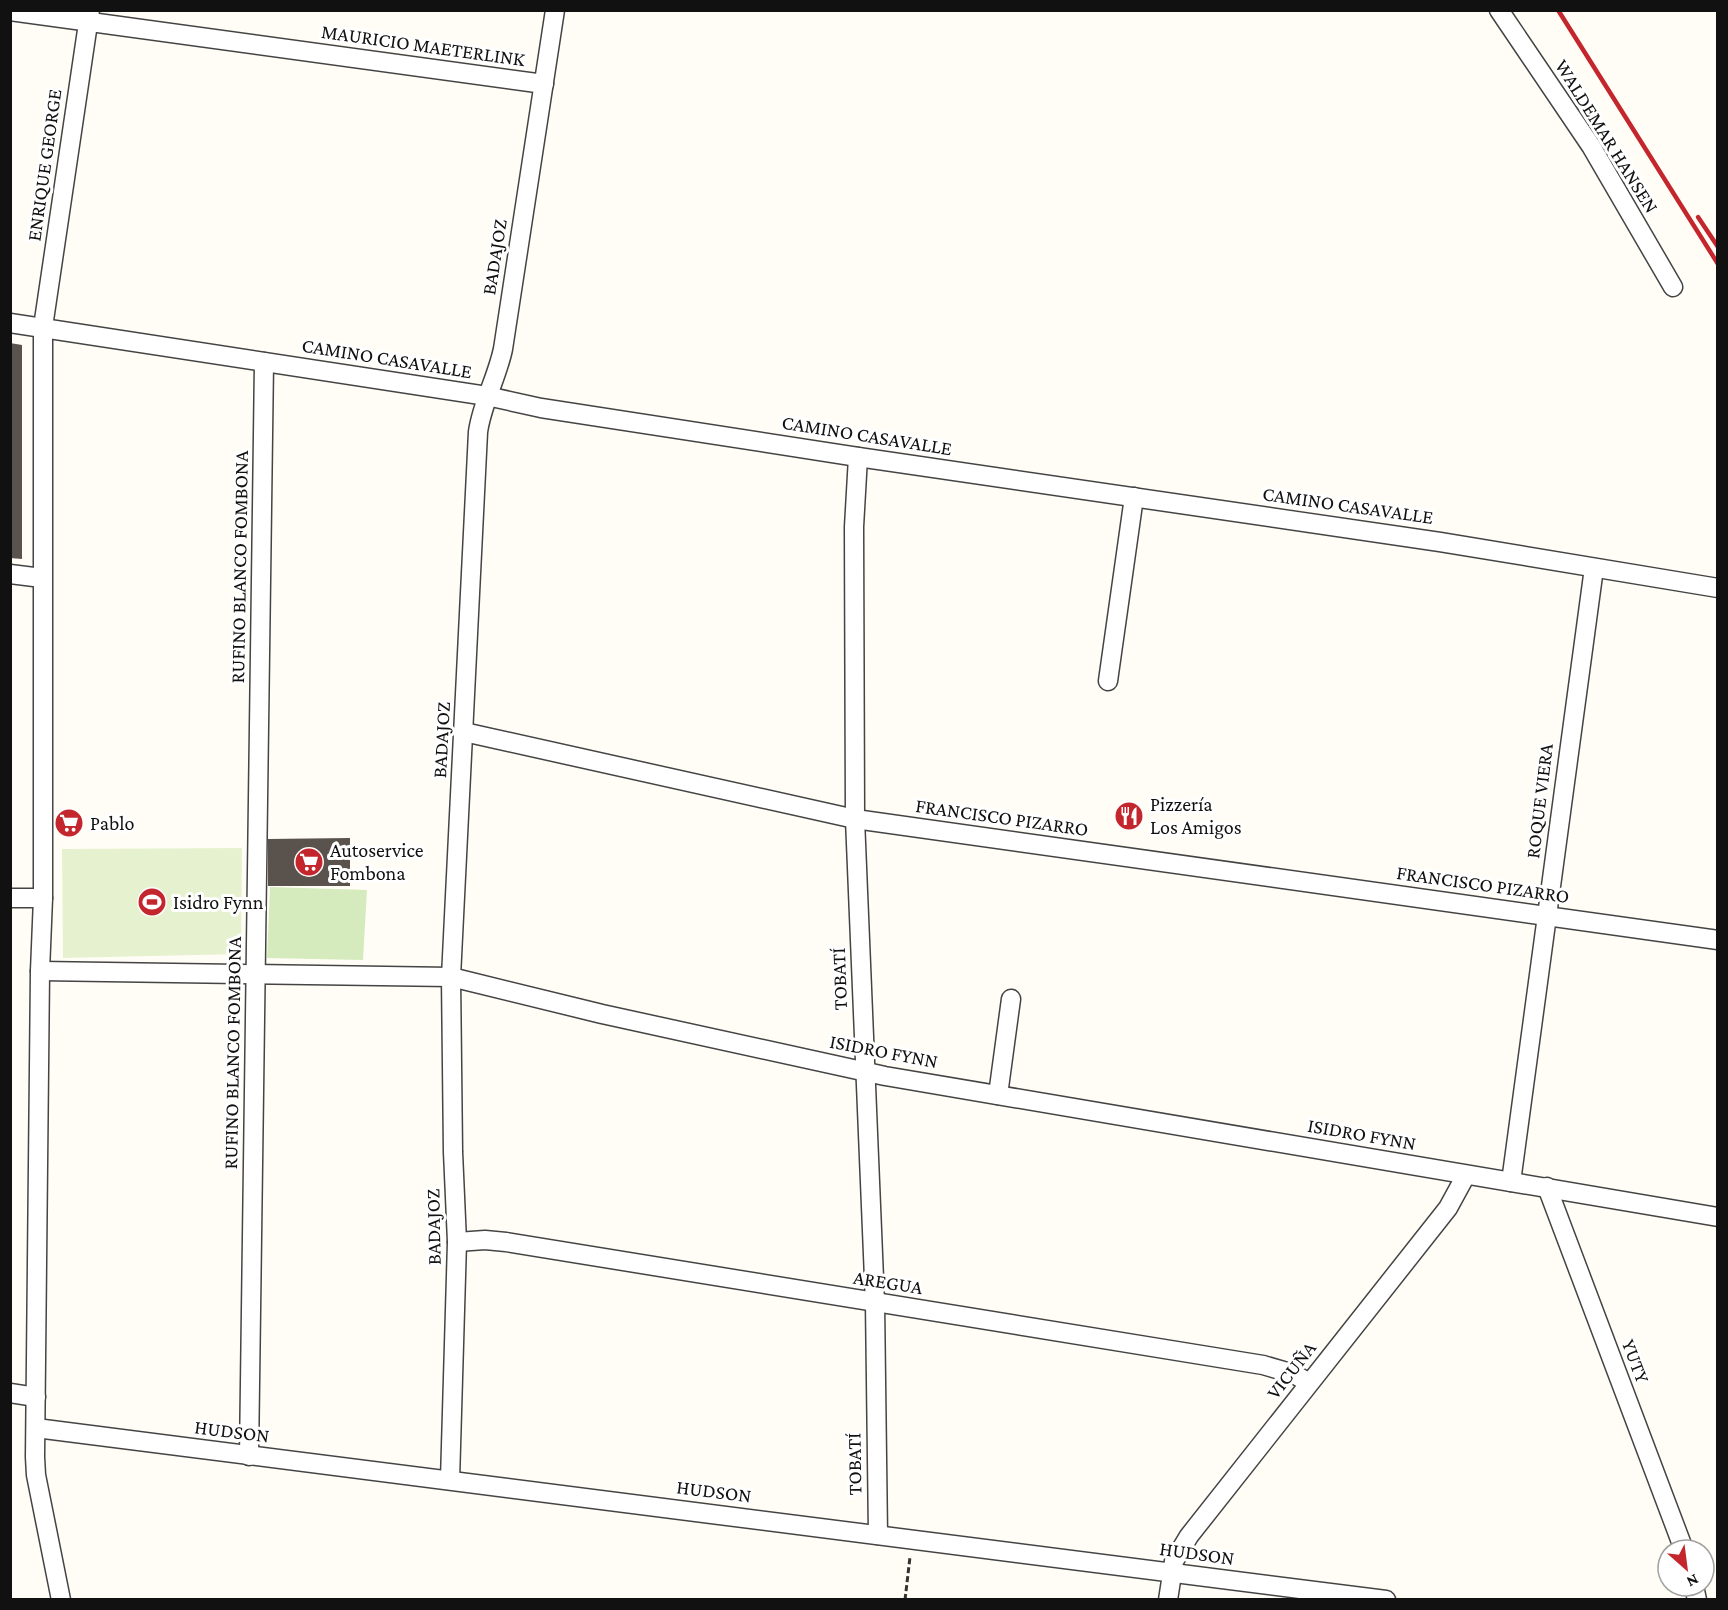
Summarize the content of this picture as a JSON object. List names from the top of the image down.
{
  "streets": {
    "street": [
      "MAURICIO MAETERLINK",
      "WALDEMAR HANSEN",
      "ENRIQUE GEORGE",
      "BADAJOZ",
      "CAMINO CASAVALLE",
      "RUFINO BLANCO FOMBONA",
      "ROQUE VIERA",
      "FRANCISCO PIZARRO",
      "TOBATÍ",
      "ISIDRO FYNN",
      "AREGUA",
      "YUTY",
      "VICUÑA",
      "HUDSON"
    ]
  },
  "crossings": [
    ["MAURICIO MAETERLINK", "ENRIQUE GEORGE"],
    ["MAURICIO MAETERLINK", "BADAJOZ"],
    ["ENRIQUE GEORGE", "CAMINO CASAVALLE"],
    ["ENRIQUE GEORGE", "ISIDRO FYNN"],
    ["ENRIQUE GEORGE", "HUDSON"],
    ["BADAJOZ", "CAMINO CASAVALLE"],
    ["BADAJOZ", "FRANCISCO PIZARRO"],
    ["BADAJOZ", "ISIDRO FYNN"],
    ["BADAJOZ", "AREGUA"],
    ["BADAJOZ", "HUDSON"],
    ["CAMINO CASAVALLE", "RUFINO BLANCO FOMBONA"],
    ["CAMINO CASAVALLE", "ROQUE VIERA"],
    ["CAMINO CASAVALLE", "TOBATÍ"],
    ["RUFINO BLANCO FOMBONA", "ISIDRO FYNN"],
    ["RUFINO BLANCO FOMBONA", "HUDSON"],
    ["ROQUE VIERA", "FRANCISCO PIZARRO"],
    ["ROQUE VIERA", "ISIDRO FYNN"],
    ["FRANCISCO PIZARRO", "TOBATÍ"],
    ["TOBATÍ", "ISIDRO FYNN"],
    ["TOBATÍ", "AREGUA"],
    ["TOBATÍ", "HUDSON"],
    ["ISIDRO FYNN", "YUTY"],
    ["ISIDRO FYNN", "VICUÑA"],
    ["AREGUA", "VICUÑA"],
    ["VICUÑA", "HUDSON"]
  ],
  "places": {
    "restaurant": ["Pizzería Los Amigos"],
    "supermarket": ["Pablo", "Autoservice Fombona"],
    "sports": ["Isidro Fynn"]
  },
  "north": "bottom right"
}
